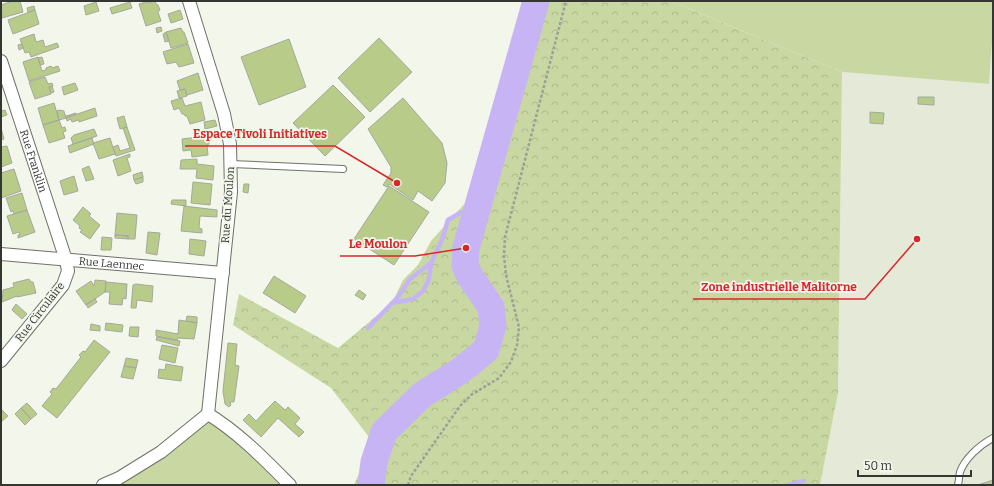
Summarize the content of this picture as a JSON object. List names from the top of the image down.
{
  "streets": {
    "street": [
      "Rue Franklin",
      "Rue du Moulon",
      "Rue Laennec",
      "Rue Circulaire"
    ]
  },
  "crossings": [
    ["Rue Franklin", "Rue Laennec"],
    ["Rue Franklin", "Rue Circulaire"],
    ["Rue du Moulon", "Rue Laennec"],
    ["Rue Laennec", "Rue Circulaire"]
  ],
  "places": ["Espace Tivoli Initiatives", "Zone industrielle Malitorne", "Le Moulon"],
  "scale_bar": "50 m"
}
